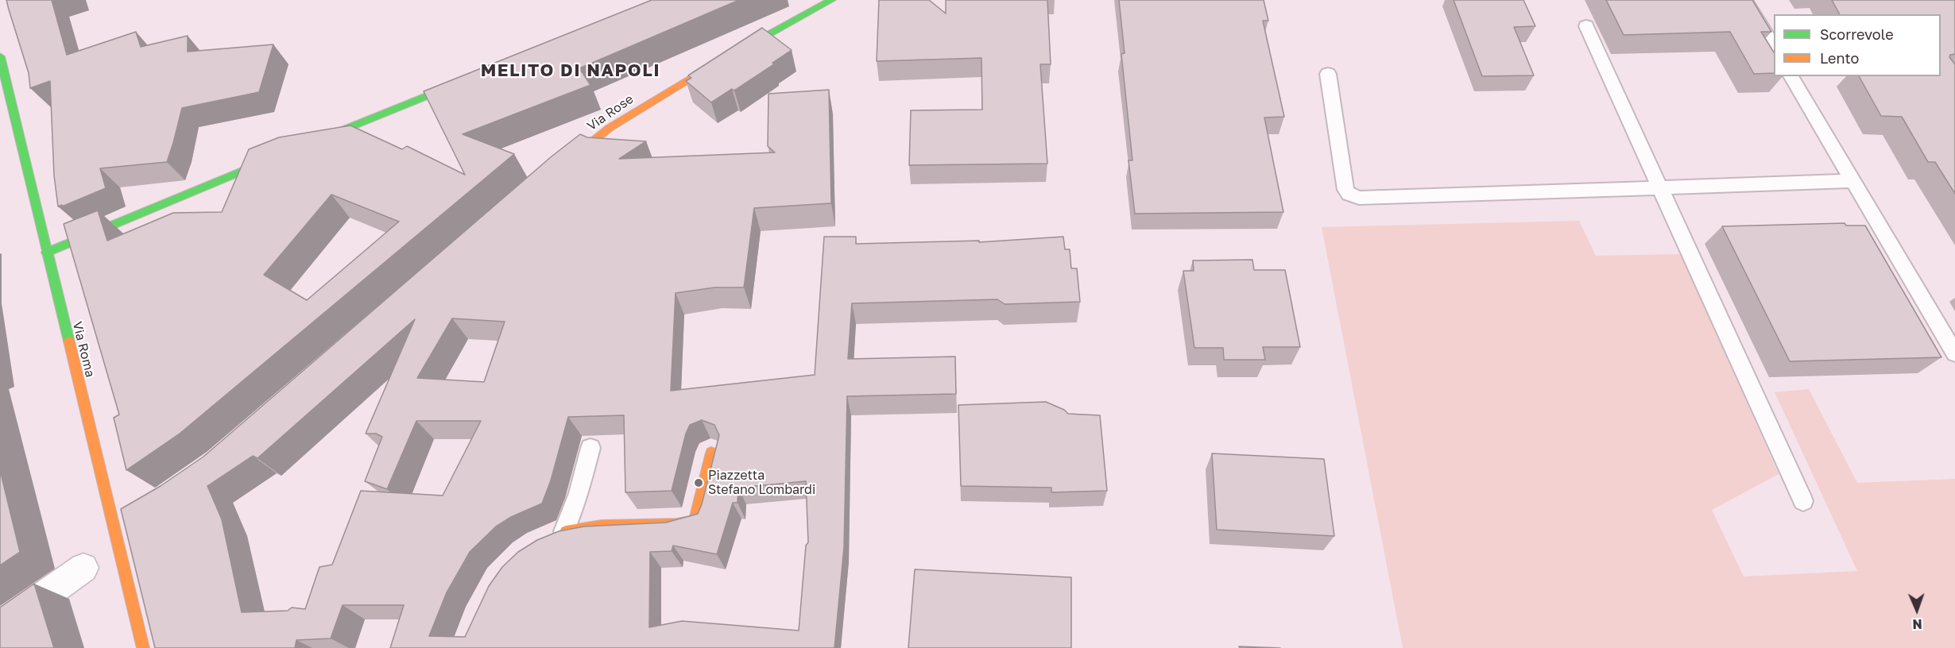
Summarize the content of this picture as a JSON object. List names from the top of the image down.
{
  "streets": {
    "street": ["Via Rose", "Via Roma"]
  },
  "districts": ["MELITO DI NAPOLI"],
  "places": ["Piazzetta Stefano Lombardi"],
  "legend": ["Scorrevole", "Lento"],
  "north": "bottom"
}
